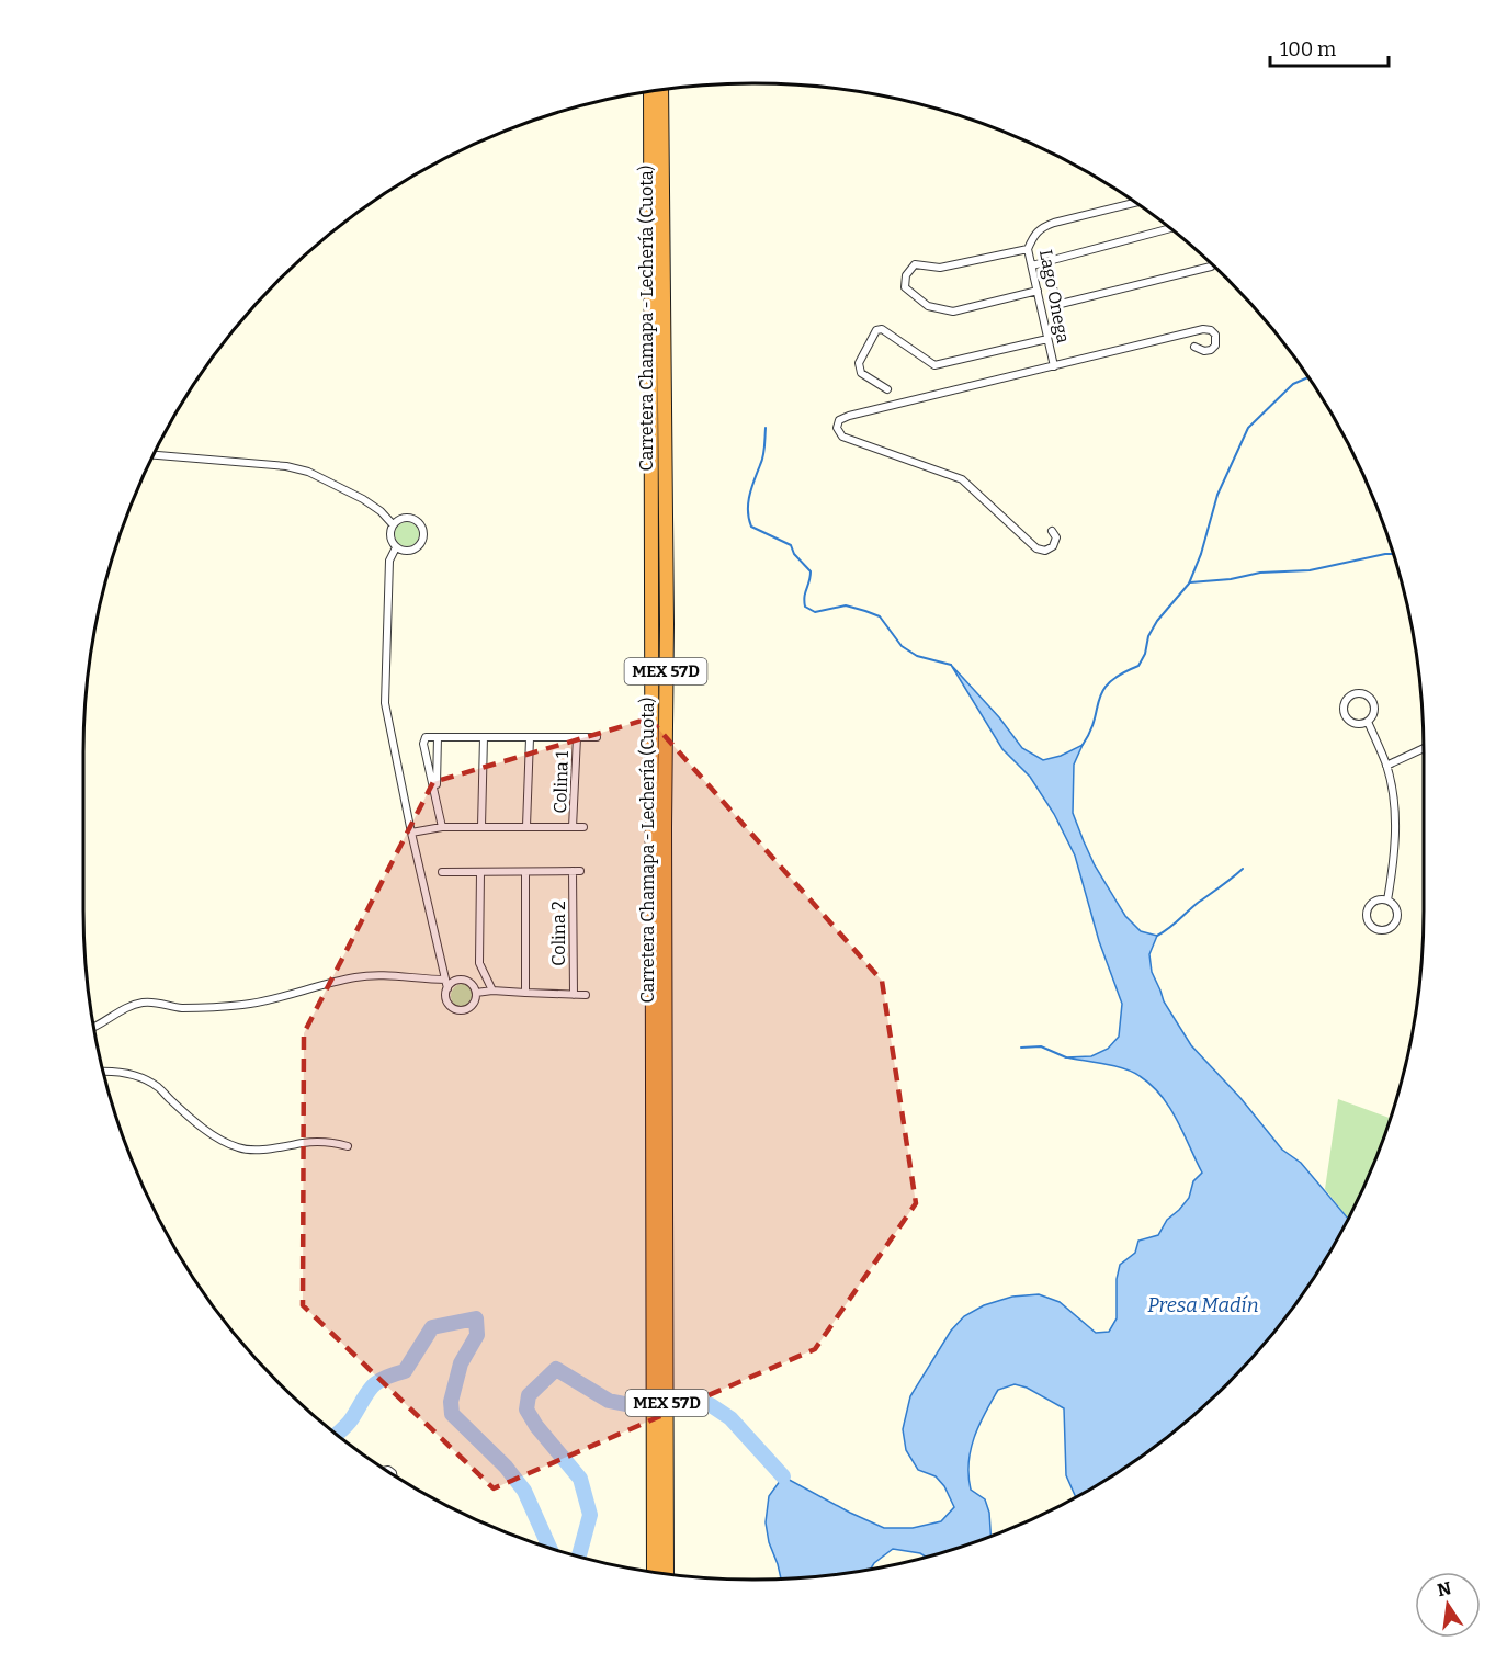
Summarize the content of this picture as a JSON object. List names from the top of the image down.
{
  "streets": {
    "highway": ["Carretera Chamapa - Lechería (Cuota)", "MEX 57D"],
    "street": ["Lago Onega", "Colina 1", "Colina 2"]
  },
  "water": ["Presa Madín"],
  "scale_bar": "100 m",
  "north": "top"
}
